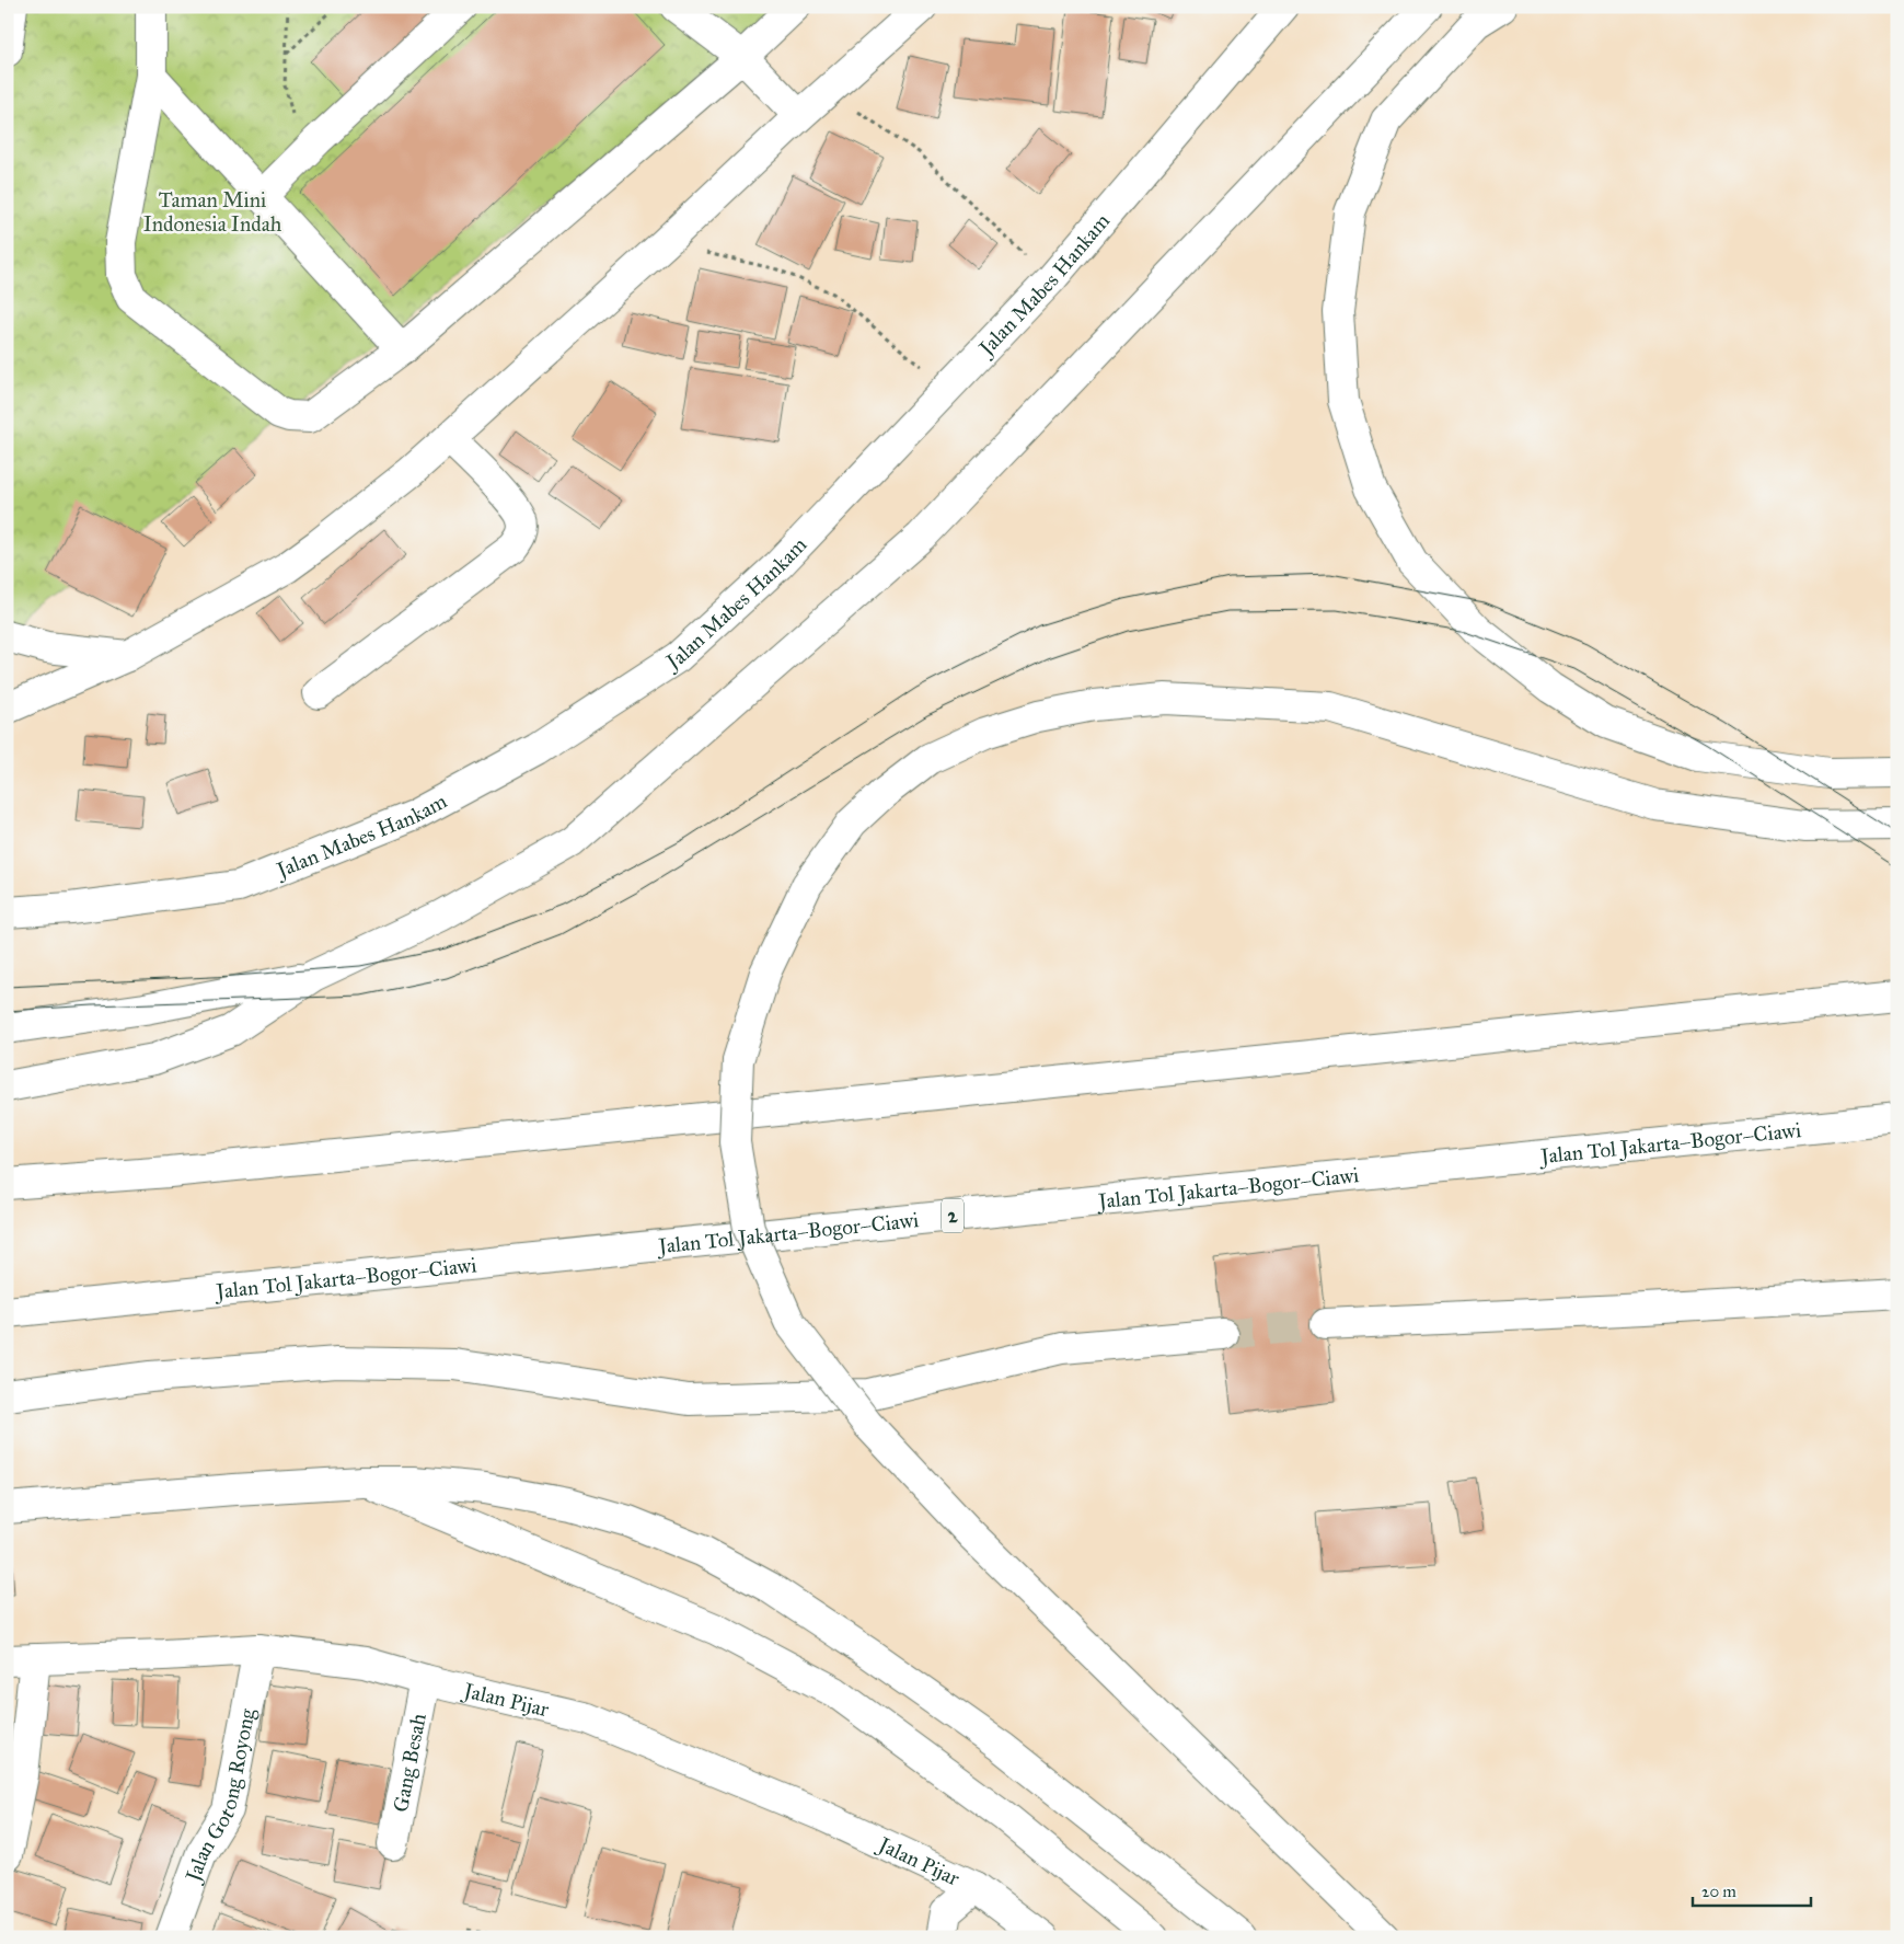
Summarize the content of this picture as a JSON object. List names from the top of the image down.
{
  "streets": {
    "main road": [
      "Jalan Mabes Hankam",
      "Jalan Tol Jakarta–Bogor–Ciawi",
      "2",
      "Jalan Pijar",
      "Gang Besah",
      "Jalan Gotong Royong"
    ]
  },
  "crossings": [
    ["Jalan Pijar", "Gang Besah"],
    ["Jalan Pijar", "Jalan Gotong Royong"]
  ],
  "parks": ["Taman Mini Indonesia Indah"],
  "scale_bar": "20 m"
}
